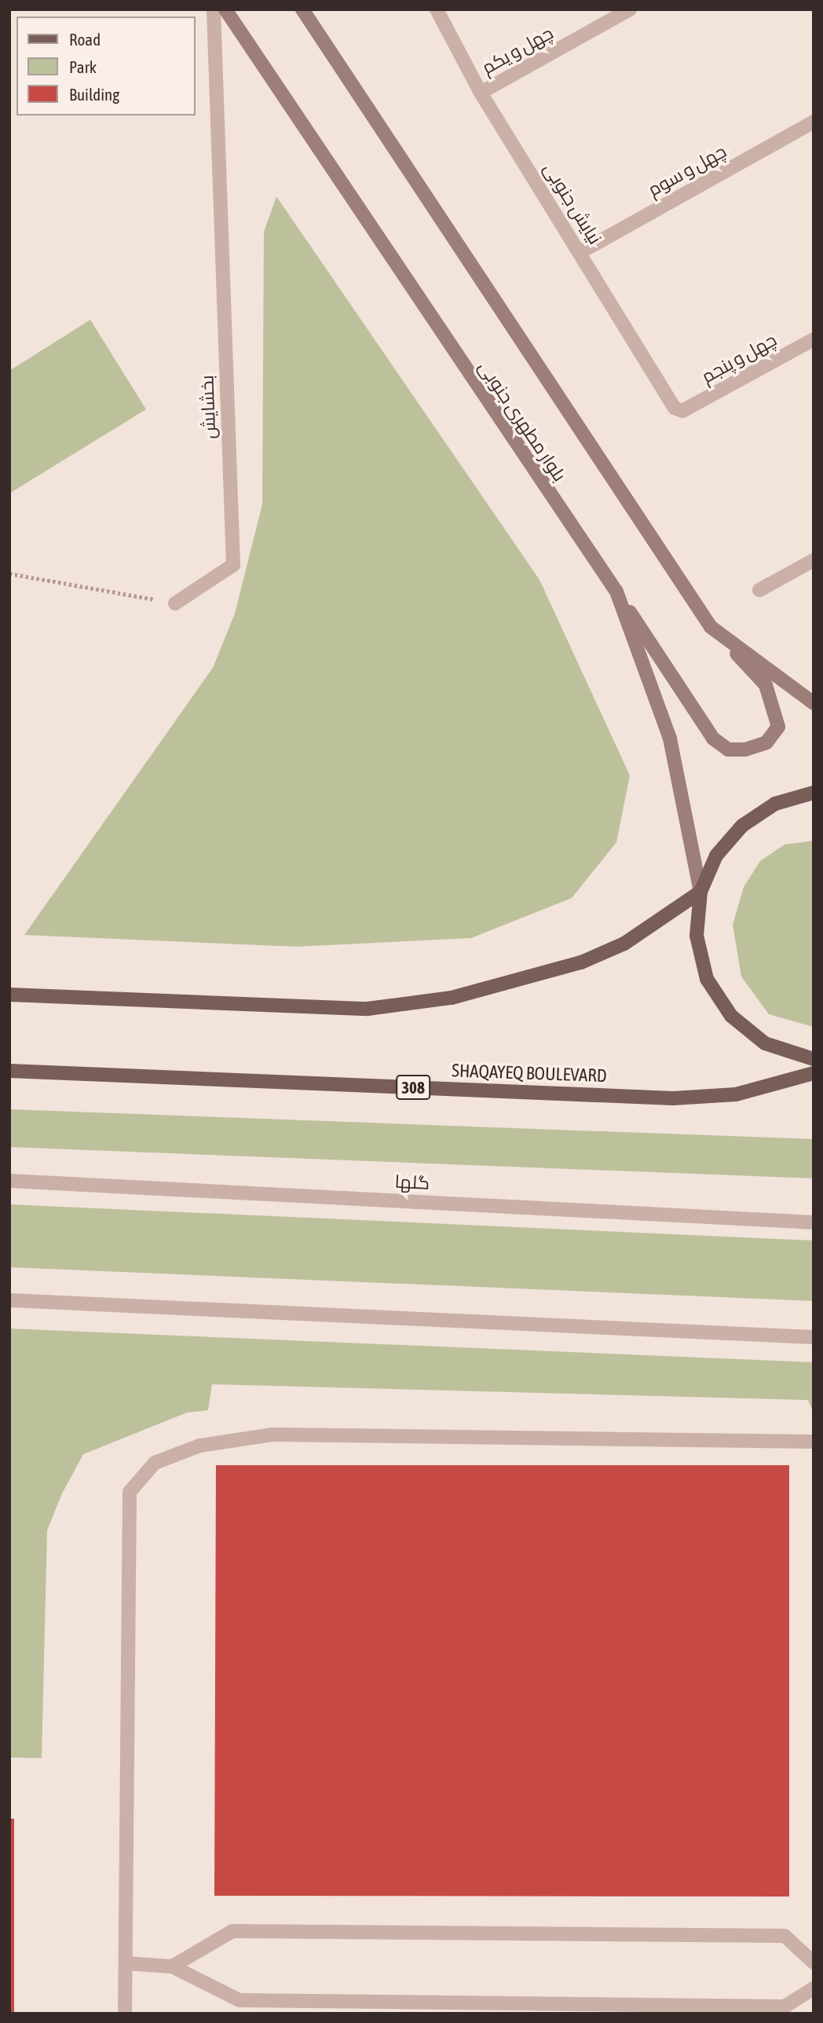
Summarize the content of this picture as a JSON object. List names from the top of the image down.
{
  "streets": {
    "main road": ["بلوار مطهری جنوبی", "SHAQAYEQ BOULEVARD", "308"],
    "street": [
      "چهل و یکم",
      "چهل و سوم",
      "نیایش جنوبی",
      "چهل و پنجم",
      "بخشایش",
      "گلها"
    ]
  },
  "crossings": [
    ["چهل و یکم", "نیایش جنوبی"],
    ["چهل و سوم", "نیایش جنوبی"],
    ["نیایش جنوبی", "چهل و پنجم"]
  ],
  "legend": ["Road", "Park", "Building"]
}
